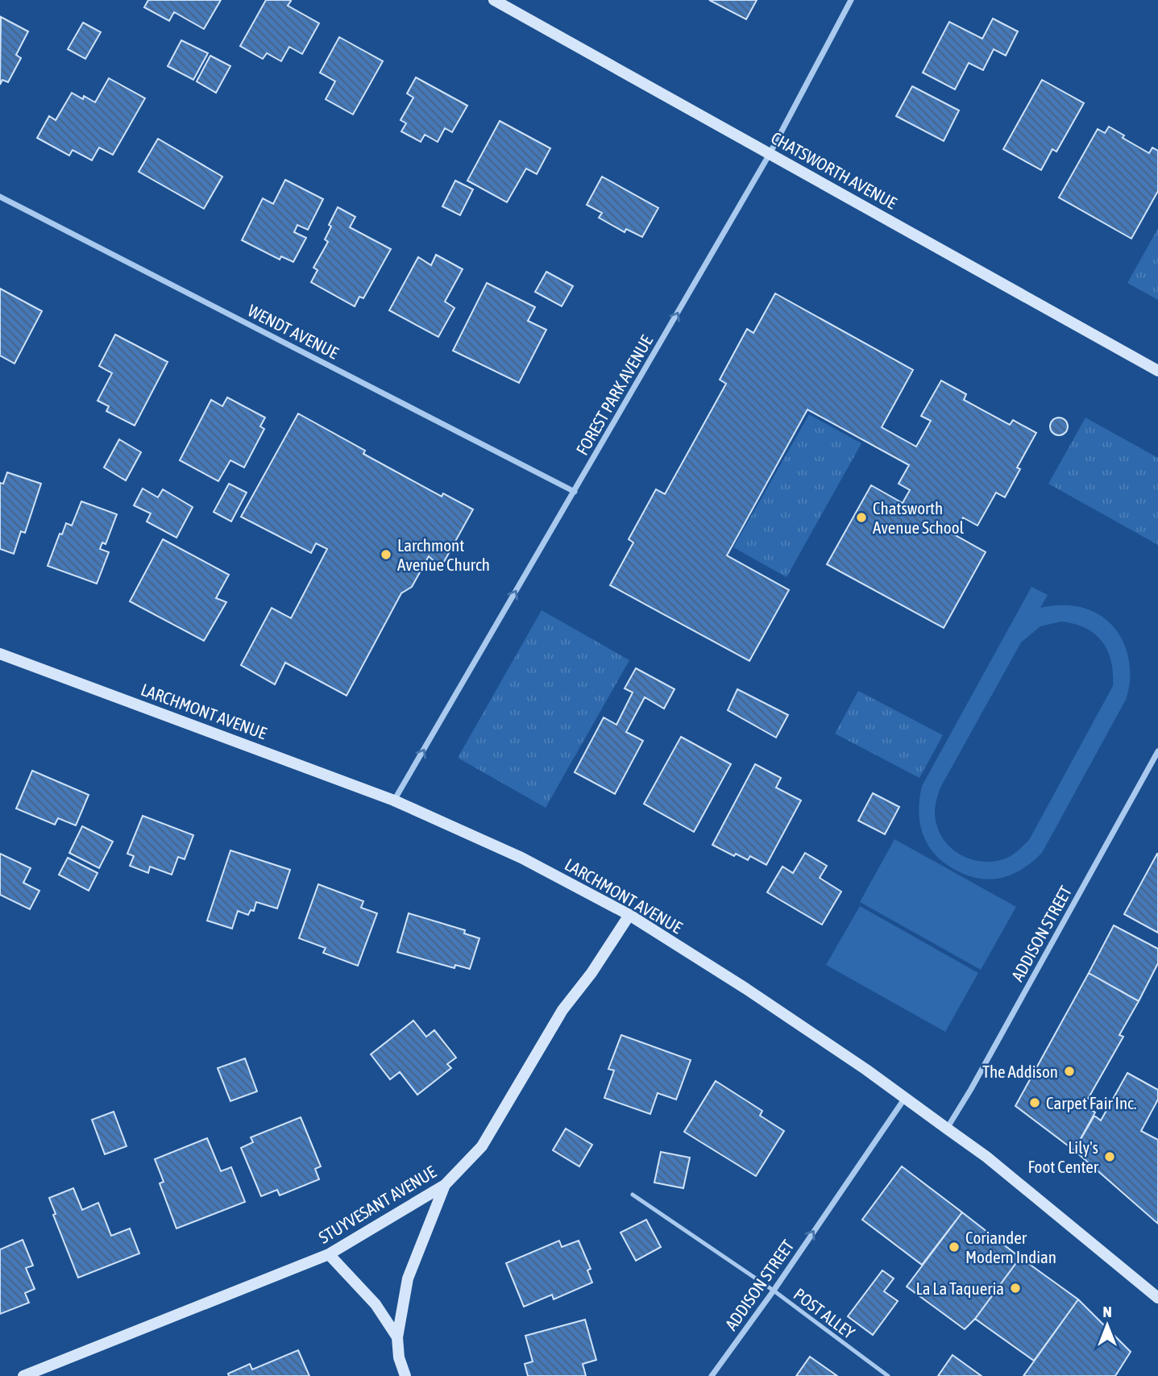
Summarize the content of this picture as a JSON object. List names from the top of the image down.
{
  "streets": {
    "street": [
      "CHATSWORTH AVENUE",
      "WENDT AVENUE",
      "FOREST PARK AVENUE",
      "LARCHMONT AVENUE",
      "ADDISON STREET",
      "STUYVESANT AVENUE"
    ],
    "lane": ["POST ALLEY"]
  },
  "crossings": [
    ["CHATSWORTH AVENUE", "FOREST PARK AVENUE"],
    ["WENDT AVENUE", "FOREST PARK AVENUE"],
    ["FOREST PARK AVENUE", "LARCHMONT AVENUE"],
    ["LARCHMONT AVENUE", "ADDISON STREET"],
    ["LARCHMONT AVENUE", "STUYVESANT AVENUE"],
    ["ADDISON STREET", "POST ALLEY"]
  ],
  "one_way": ["FOREST PARK AVENUE"],
  "places": [
    "Chatsworth Avenue School",
    "Larchmont Avenue Church",
    "The Addison",
    "Carpet Fair Inc.",
    "Lily's Foot Center",
    "Coriander Modern Indian",
    "La La Taqueria"
  ],
  "north": "top"
}
